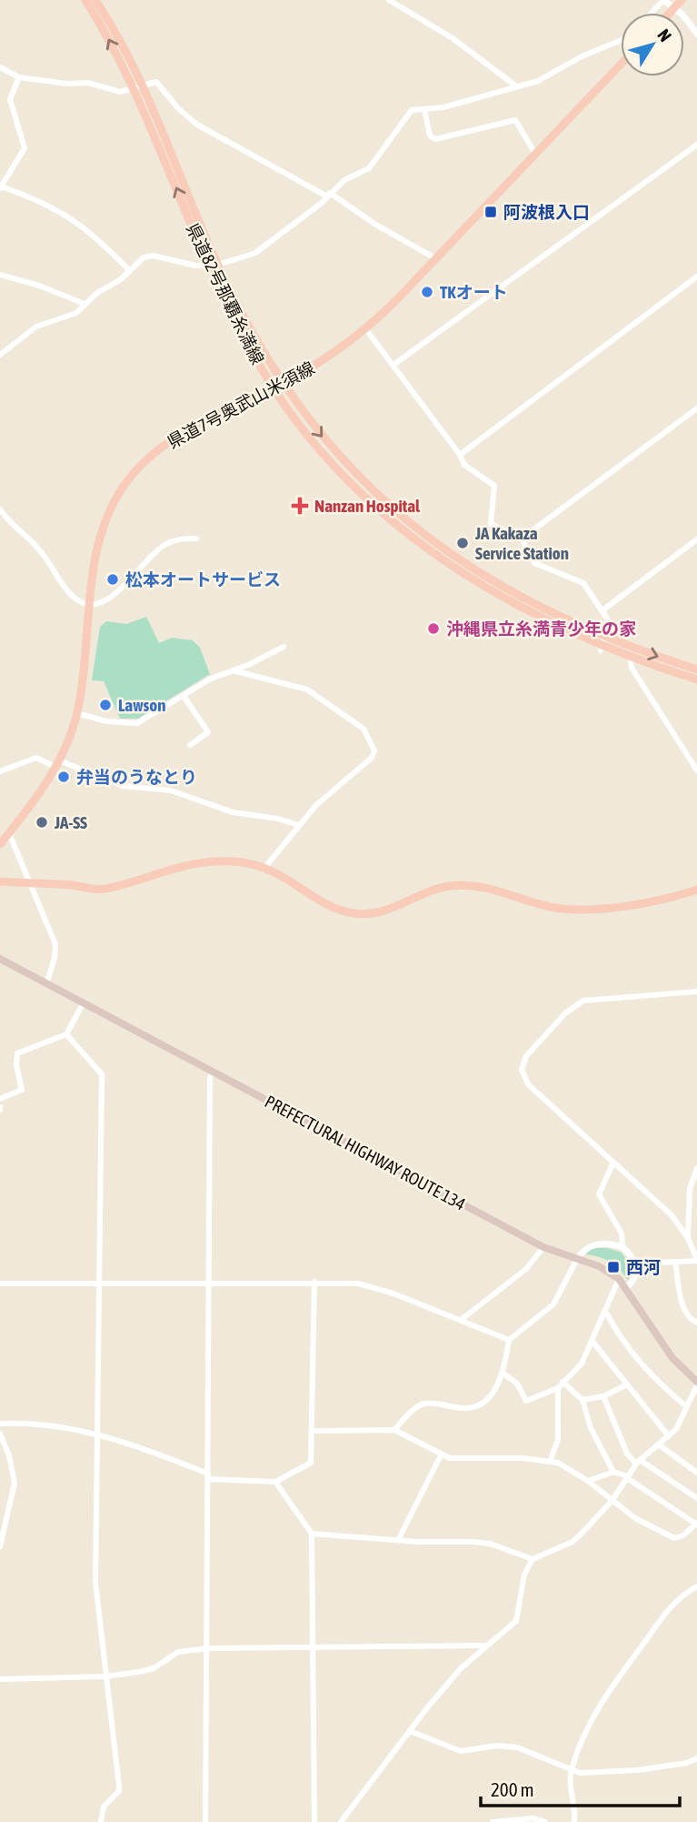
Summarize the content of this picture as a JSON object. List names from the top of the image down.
{
  "streets": {
    "main road": ["県道82号那覇糸満線", "県道7号奥武山米須線", "PREFECTURAL HIGHWAY ROUTE 134"]
  },
  "crossings": [
    ["県道82号那覇糸満線", "県道7号奥武山米須線"]
  ],
  "places": {
    "transit": ["阿波根入口", "西河"],
    "other": [
      "TKオート",
      "JA Kakaza Service Station",
      "松本オートサービス",
      "沖縄県立糸満青少年の家",
      "Lawson",
      "弁当のうなとり",
      "JA-SS"
    ],
    "health": ["Nanzan Hospital"]
  },
  "scale_bar": "200 m",
  "north": "top right"
}
